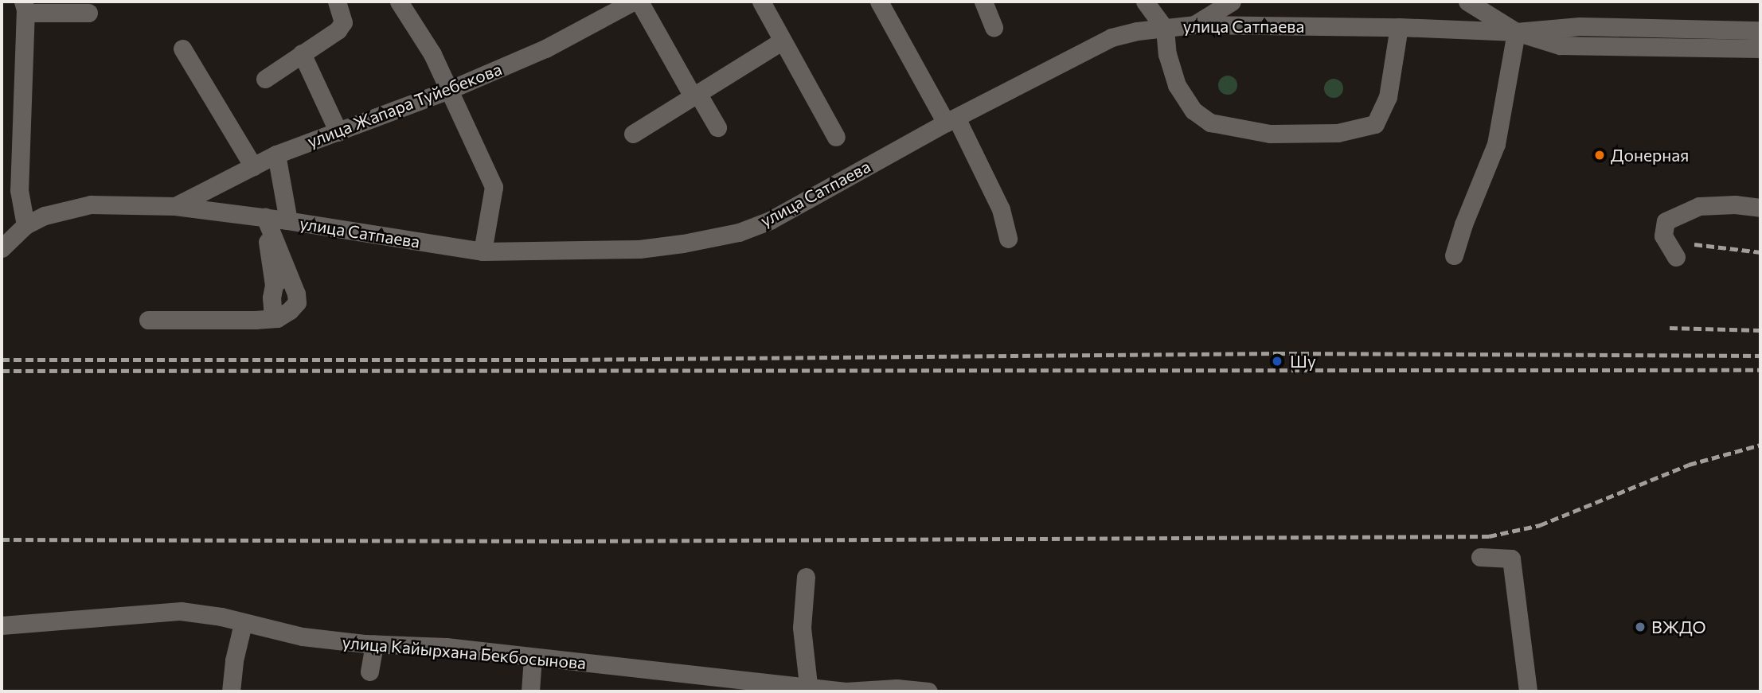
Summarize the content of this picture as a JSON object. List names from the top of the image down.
{
  "streets": {
    "street": ["улица Сатпаева", "улица Жапара Туйебекова", "улица Кайырхана Бекбосынова"]
  },
  "crossings": [
    ["улица Сатпаева", "улица Жапара Туйебекова"]
  ],
  "places": ["Донерная", "Шу", "ВЖДО"]
}
